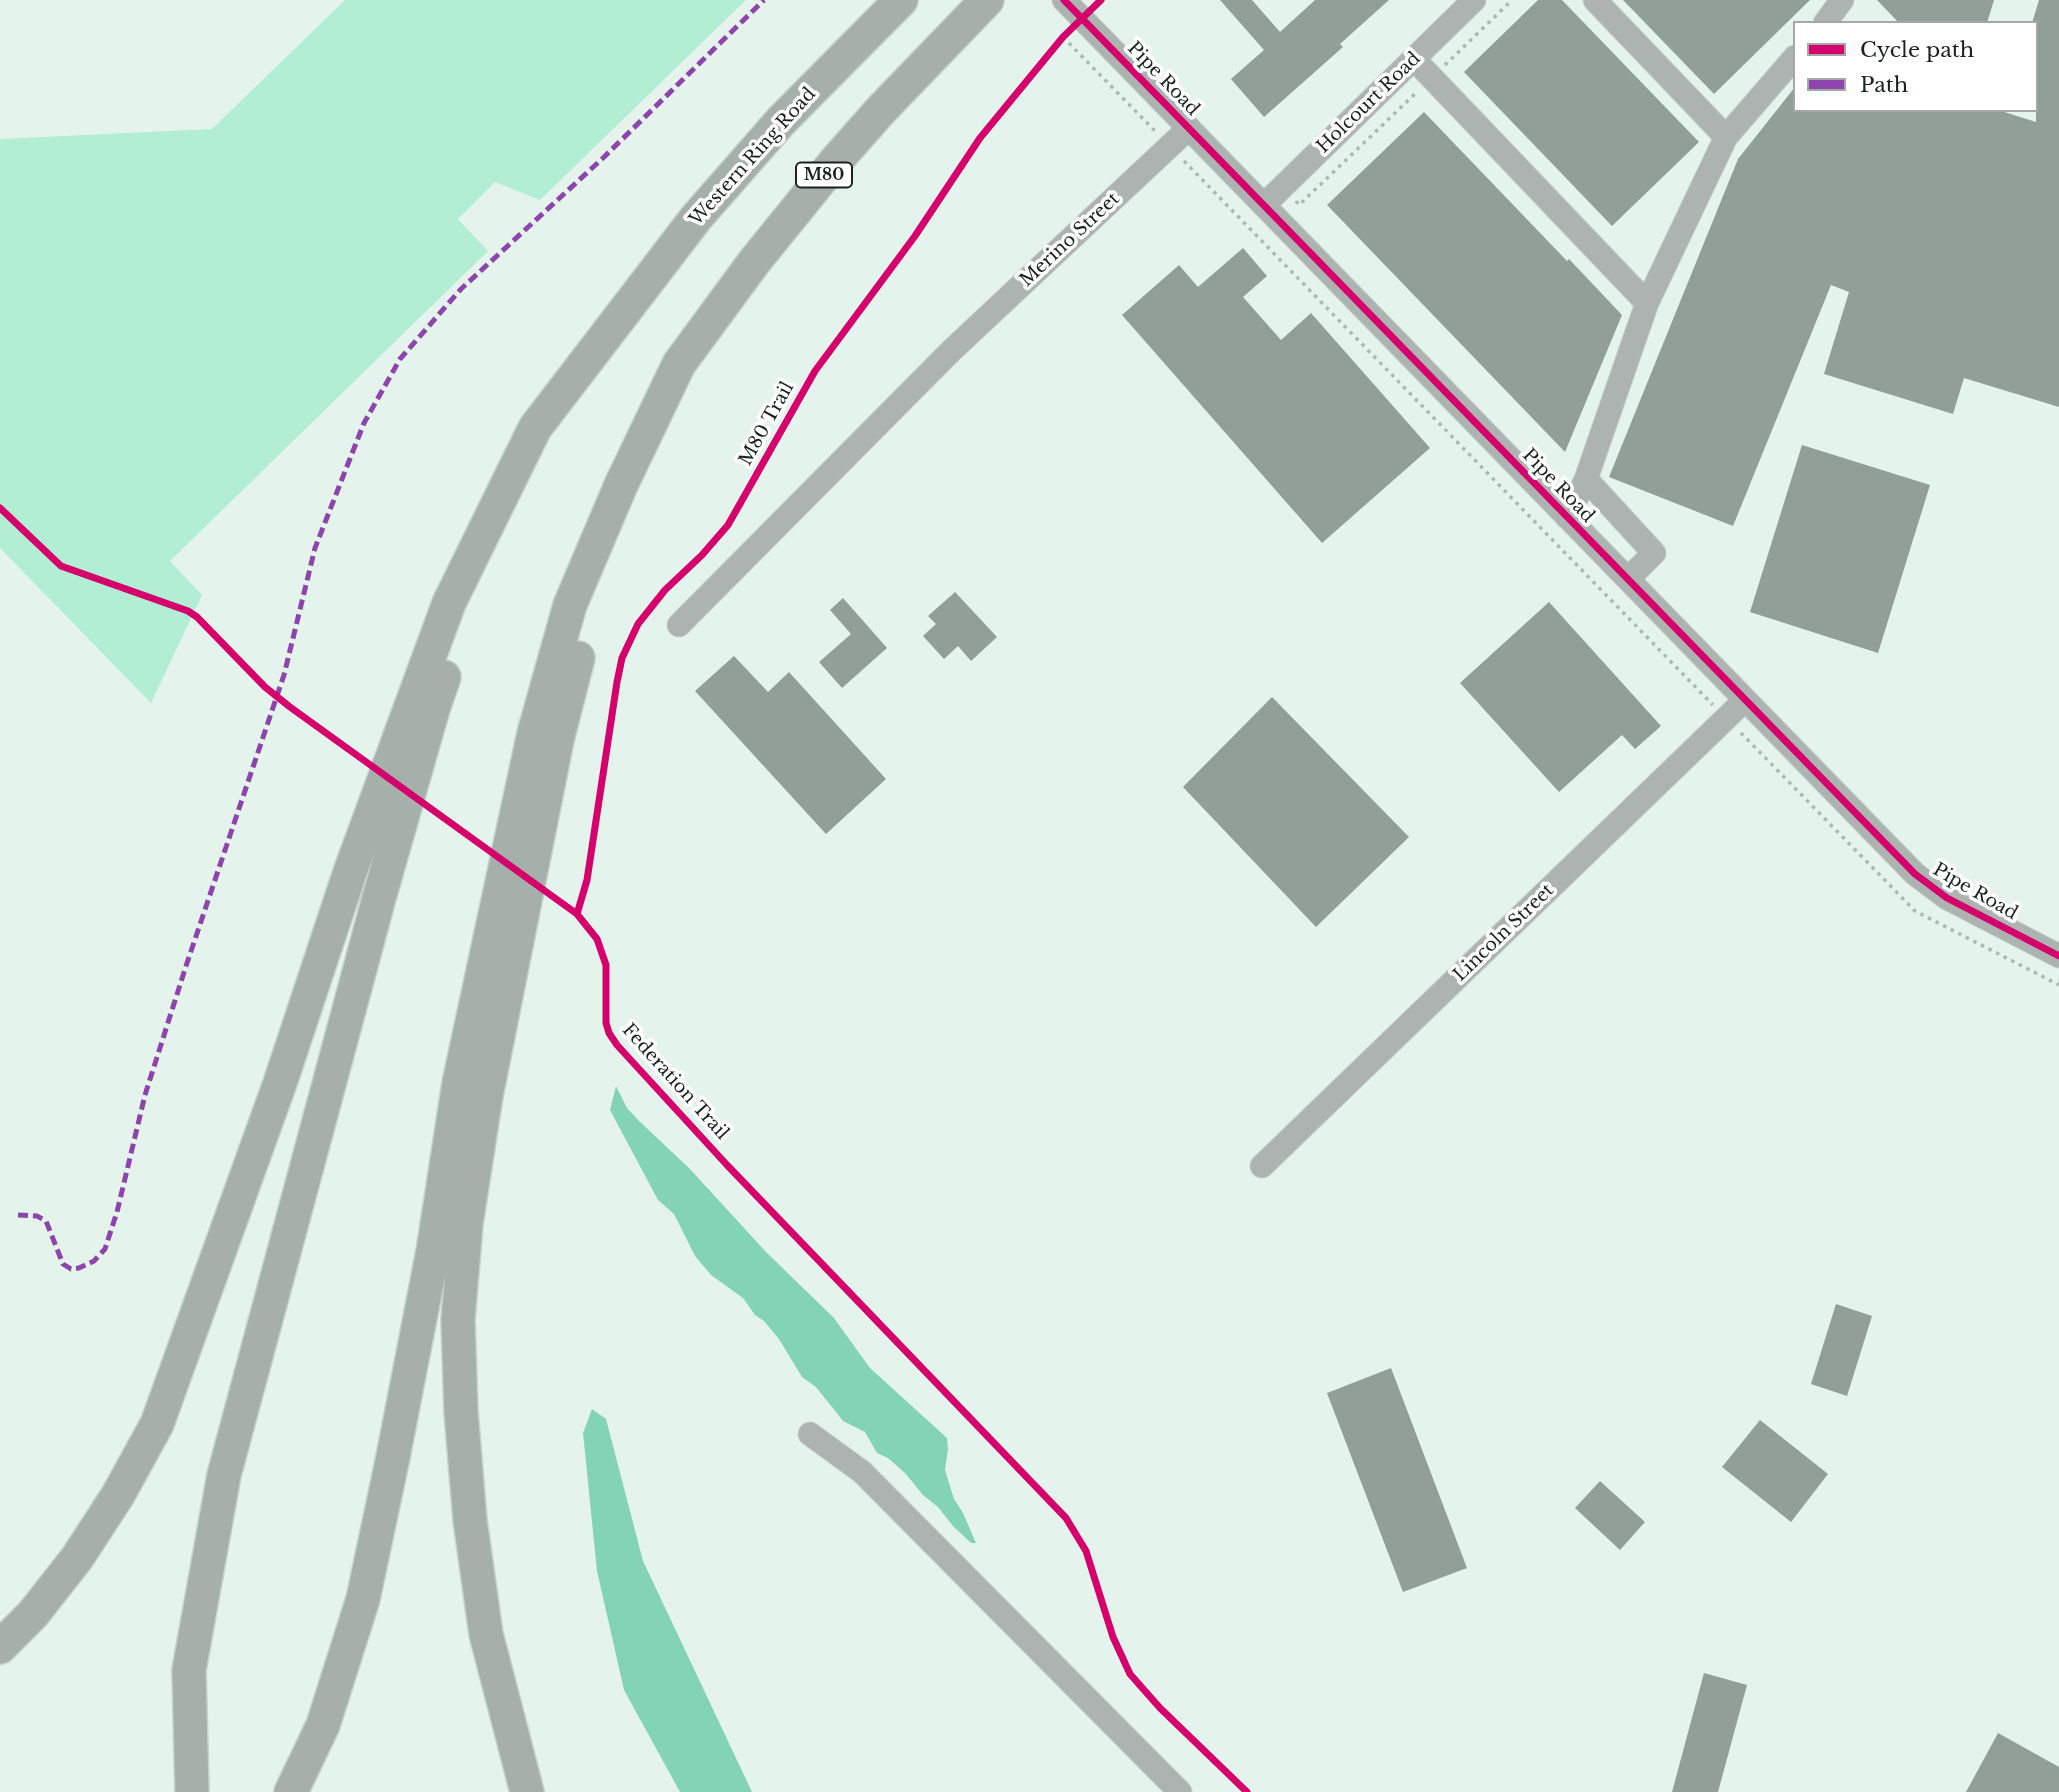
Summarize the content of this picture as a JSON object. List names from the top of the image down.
{
  "streets": {
    "highway": ["Western Ring Road", "M80"],
    "street": [
      "Pipe Road",
      "Holcourt Road",
      "Merino Street",
      "Lincoln Street"
    ],
    "cycle path": ["M80 Trail", "Federation Trail"]
  },
  "crossings": [
    ["Pipe Road", "Holcourt Road"],
    ["Pipe Road", "Merino Street"],
    ["Pipe Road", "Lincoln Street"]
  ],
  "legend": ["Cycle path", "Path"]
}
